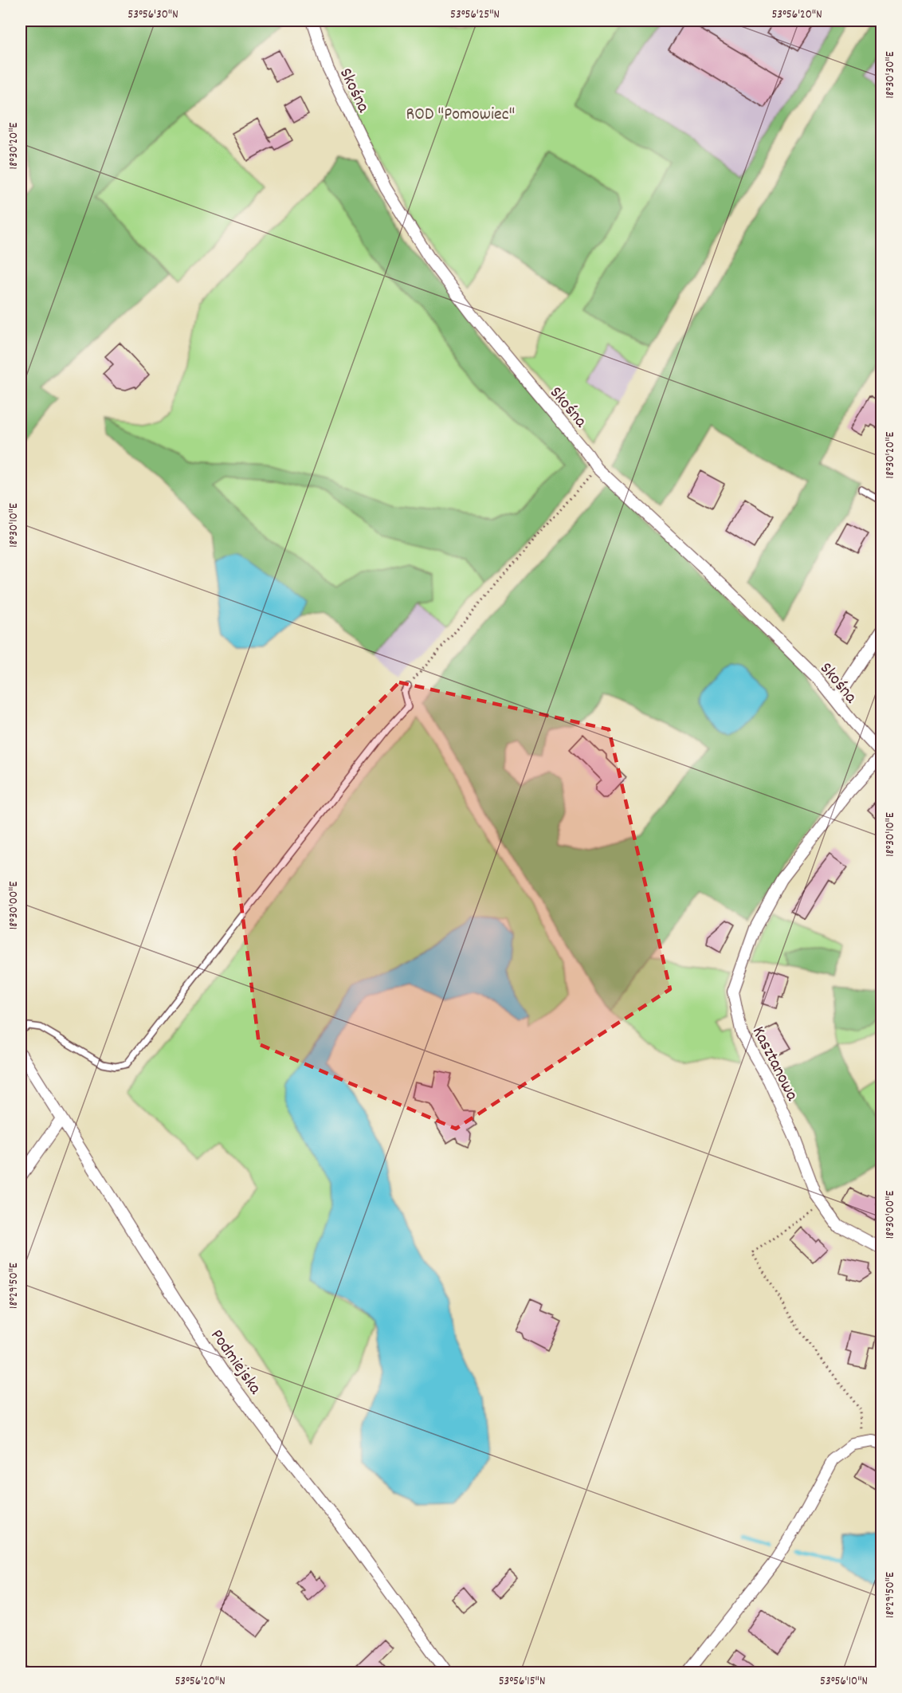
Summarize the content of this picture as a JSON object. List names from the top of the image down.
{
  "streets": {
    "street": ["Skośna", "Kasztanowa", "Podmiejska"]
  },
  "crossings": [
    ["Skośna", "Kasztanowa"]
  ],
  "parks": ["ROD \"Pomowiec\""],
  "coordinates": [
    "53°56'30\"N",
    "53°56'25\"N",
    "53°56'20\"N",
    "18°30'30\"E",
    "18°30'20\"E",
    "18°30'10\"E",
    "18°30'00\"E",
    "18°29'50\"E",
    "53°56'15\"N",
    "53°56'10\"N"
  ]
}
